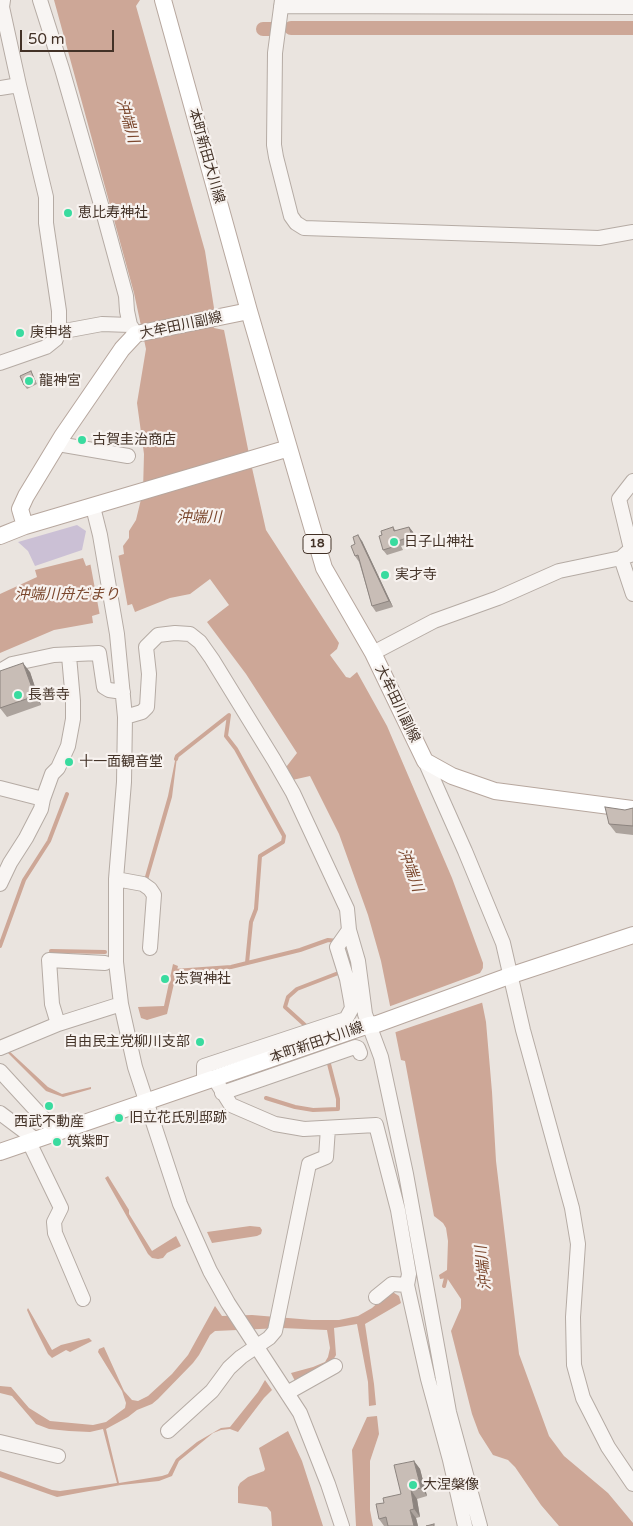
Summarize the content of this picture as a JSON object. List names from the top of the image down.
{
  "streets": {
    "main road": ["本町新田大川線", "大牟田川副線", "18"]
  },
  "crossings": [
    ["本町新田大川線", "大牟田川副線"]
  ],
  "water": ["沖端川", "沖端川舟だまり"],
  "places": [
    "恵比寿神社",
    "庚申塔",
    "龍神宮",
    "古賀圭治商店",
    "日子山神社",
    "実才寺",
    "長善寺",
    "十一面観音堂",
    "志賀神社",
    "自由民主党柳川支部",
    "西武不動産",
    "旧立花氏別邸跡",
    "筑紫町",
    "大涅槃像"
  ],
  "scale_bar": "50 m"
}
